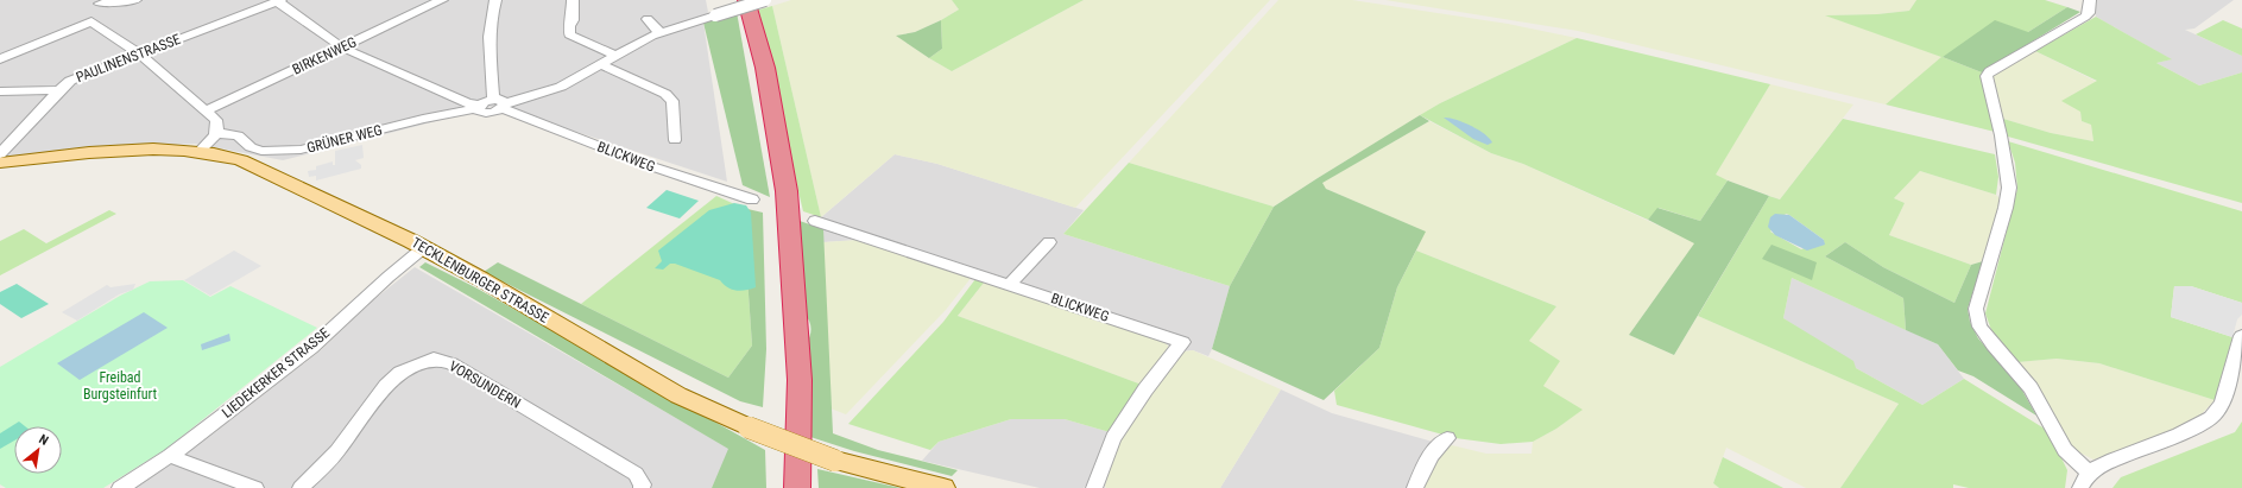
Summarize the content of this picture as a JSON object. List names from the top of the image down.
{
  "streets": {
    "main road": ["TECKLENBURGER STRASSE"],
    "street": [
      "BIRKENWEG",
      "PAULINENSTRASSE",
      "GRÜNER WEG",
      "BLICKWEG",
      "LIEDEKERKER STRASSE",
      "VORSUNDERN"
    ]
  },
  "crossings": [
    ["GRÜNER WEG", "BLICKWEG"],
    ["TECKLENBURGER STRASSE", "LIEDEKERKER STRASSE"]
  ],
  "parks": ["Freibad Burgsteinfurt"],
  "north": "top right"
}
